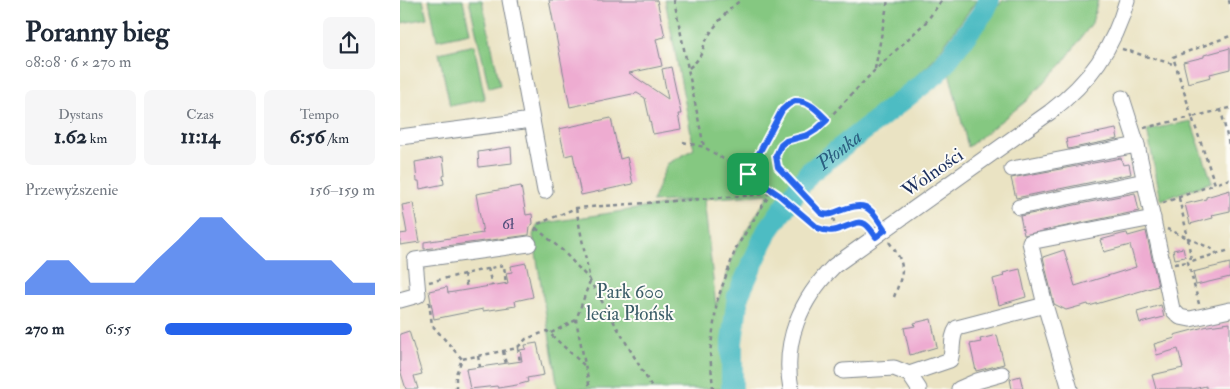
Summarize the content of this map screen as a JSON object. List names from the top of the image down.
{
  "streets": {
    "street": ["Wolności"]
  },
  "water": ["Płonka"],
  "parks": ["Park 600 lecia Płońsk"],
  "house_numbers": ["6ł"],
  "page": {
    "heading": ["Poranny bieg", "08:08 · 6 × 270 m"],
    "stats": [
      ["Dystans", "1.62 km"],
      ["Czas", "11:14"],
      ["Tempo", "6:56 /km"]
    ],
    "chart": ["Przewyższenie", "156–159 m"],
    "list": [
      {
        "name": "270 m",
        "note": "6:55"
      }
    ]
  }
}
